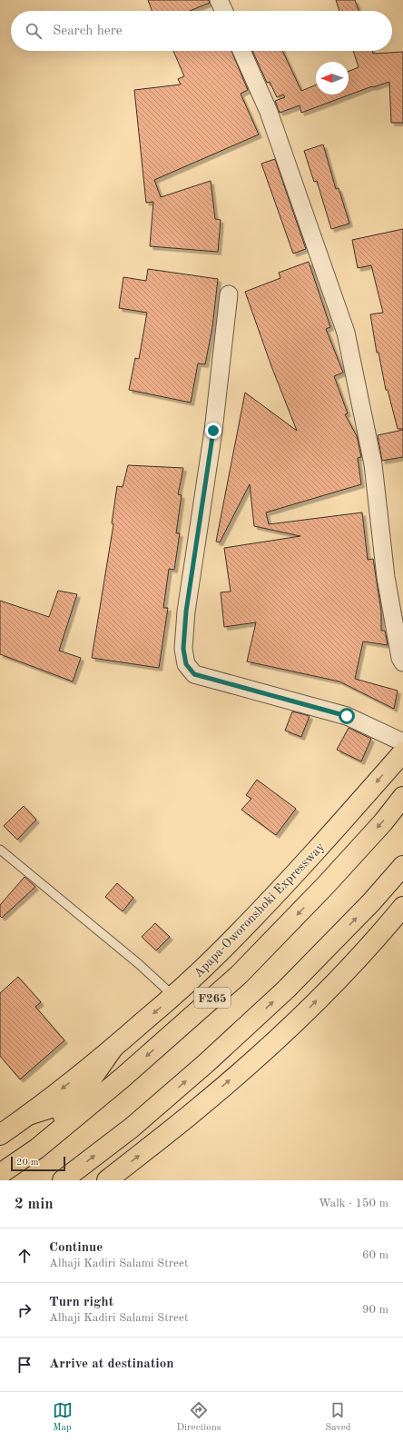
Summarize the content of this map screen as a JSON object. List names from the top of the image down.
{
  "streets": {
    "main road": ["Apapa-Oworonshoki Expressway", "F265"]
  },
  "scale_bar": "20 m",
  "north": "left",
  "page": {
    "search": "Search here",
    "scale": "20 m",
    "heading": ["2 min", "Walk · 150 m"],
    "list": [
      ["Continue", "Alhaji Kadiri Salami Street", "60 m"],
      ["Turn right", "Alhaji Kadiri Salami Street", "90 m"],
      "Arrive at destination"
    ],
    "nav": ["Map", "Directions", "Saved"]
  }
}
